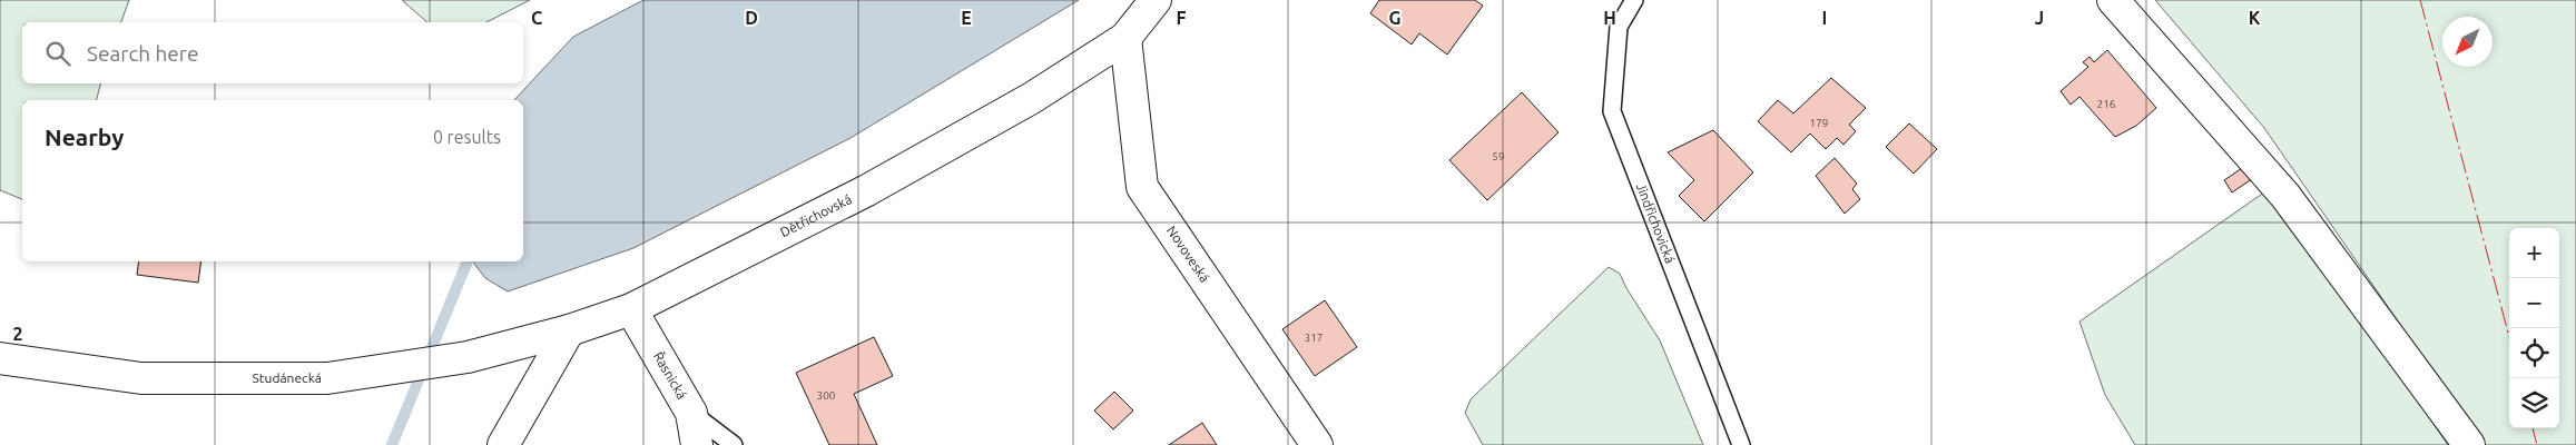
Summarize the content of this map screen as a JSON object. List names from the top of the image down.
{
  "streets": {
    "street": [
      "Dětřichovská",
      "Novoveská",
      "Řasnická",
      "Studánecká"
    ],
    "lane": ["Jindřichovická"]
  },
  "crossings": [
    ["Dětřichovská", "Novoveská"],
    ["Dětřichovská", "Řasnická"],
    ["Dětřichovská", "Studánecká"]
  ],
  "house_numbers": [
    "216",
    "179",
    "59",
    "317",
    "300"
  ],
  "north": "bottom left",
  "page": {
    "search": "Search here",
    "heading": ["Nearby", "0 results"],
    "map_buttons": ["+", "−"]
  },
  "grid": {
    "columns": [
      "C",
      "D",
      "E",
      "F",
      "G",
      "H",
      "I",
      "J",
      "K"
    ],
    "rows": ["2"]
  }
}
